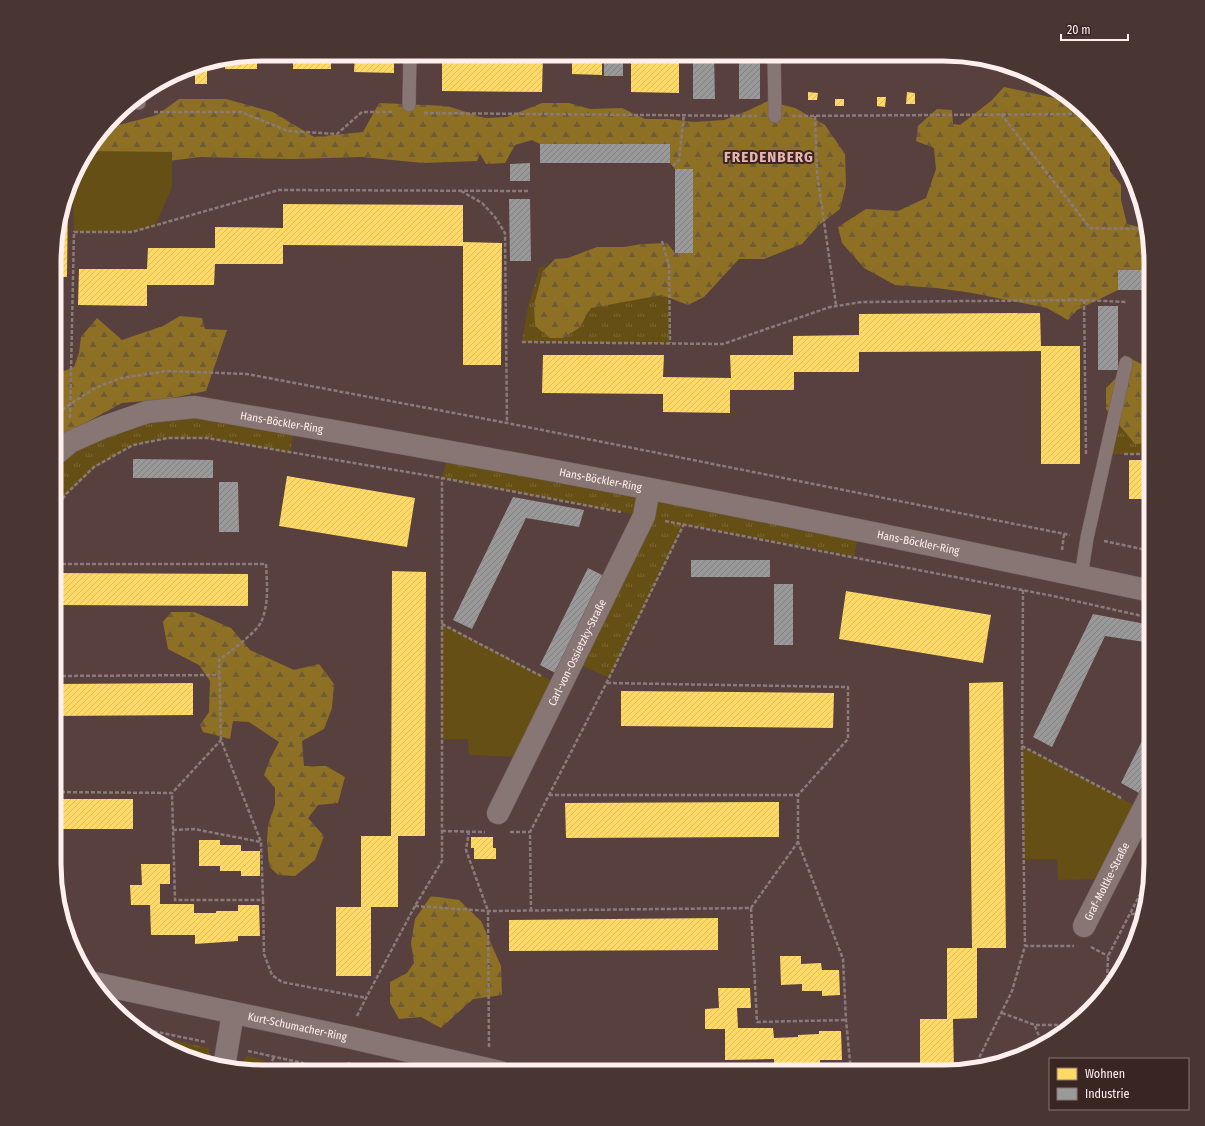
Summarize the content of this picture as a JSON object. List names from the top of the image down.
{
  "streets": {
    "street": [
      "Hans-Böckler-Ring",
      "Carl-von-Ossietzky-Straße",
      "Graf-Moltke-Straße",
      "Kurt-Schumacher-Ring"
    ]
  },
  "crossings": [
    ["Hans-Böckler-Ring", "Carl-von-Ossietzky-Straße"]
  ],
  "districts": ["FREDENBERG"],
  "legend": ["Wohnen", "Industrie"],
  "scale_bar": "20 m"
}
